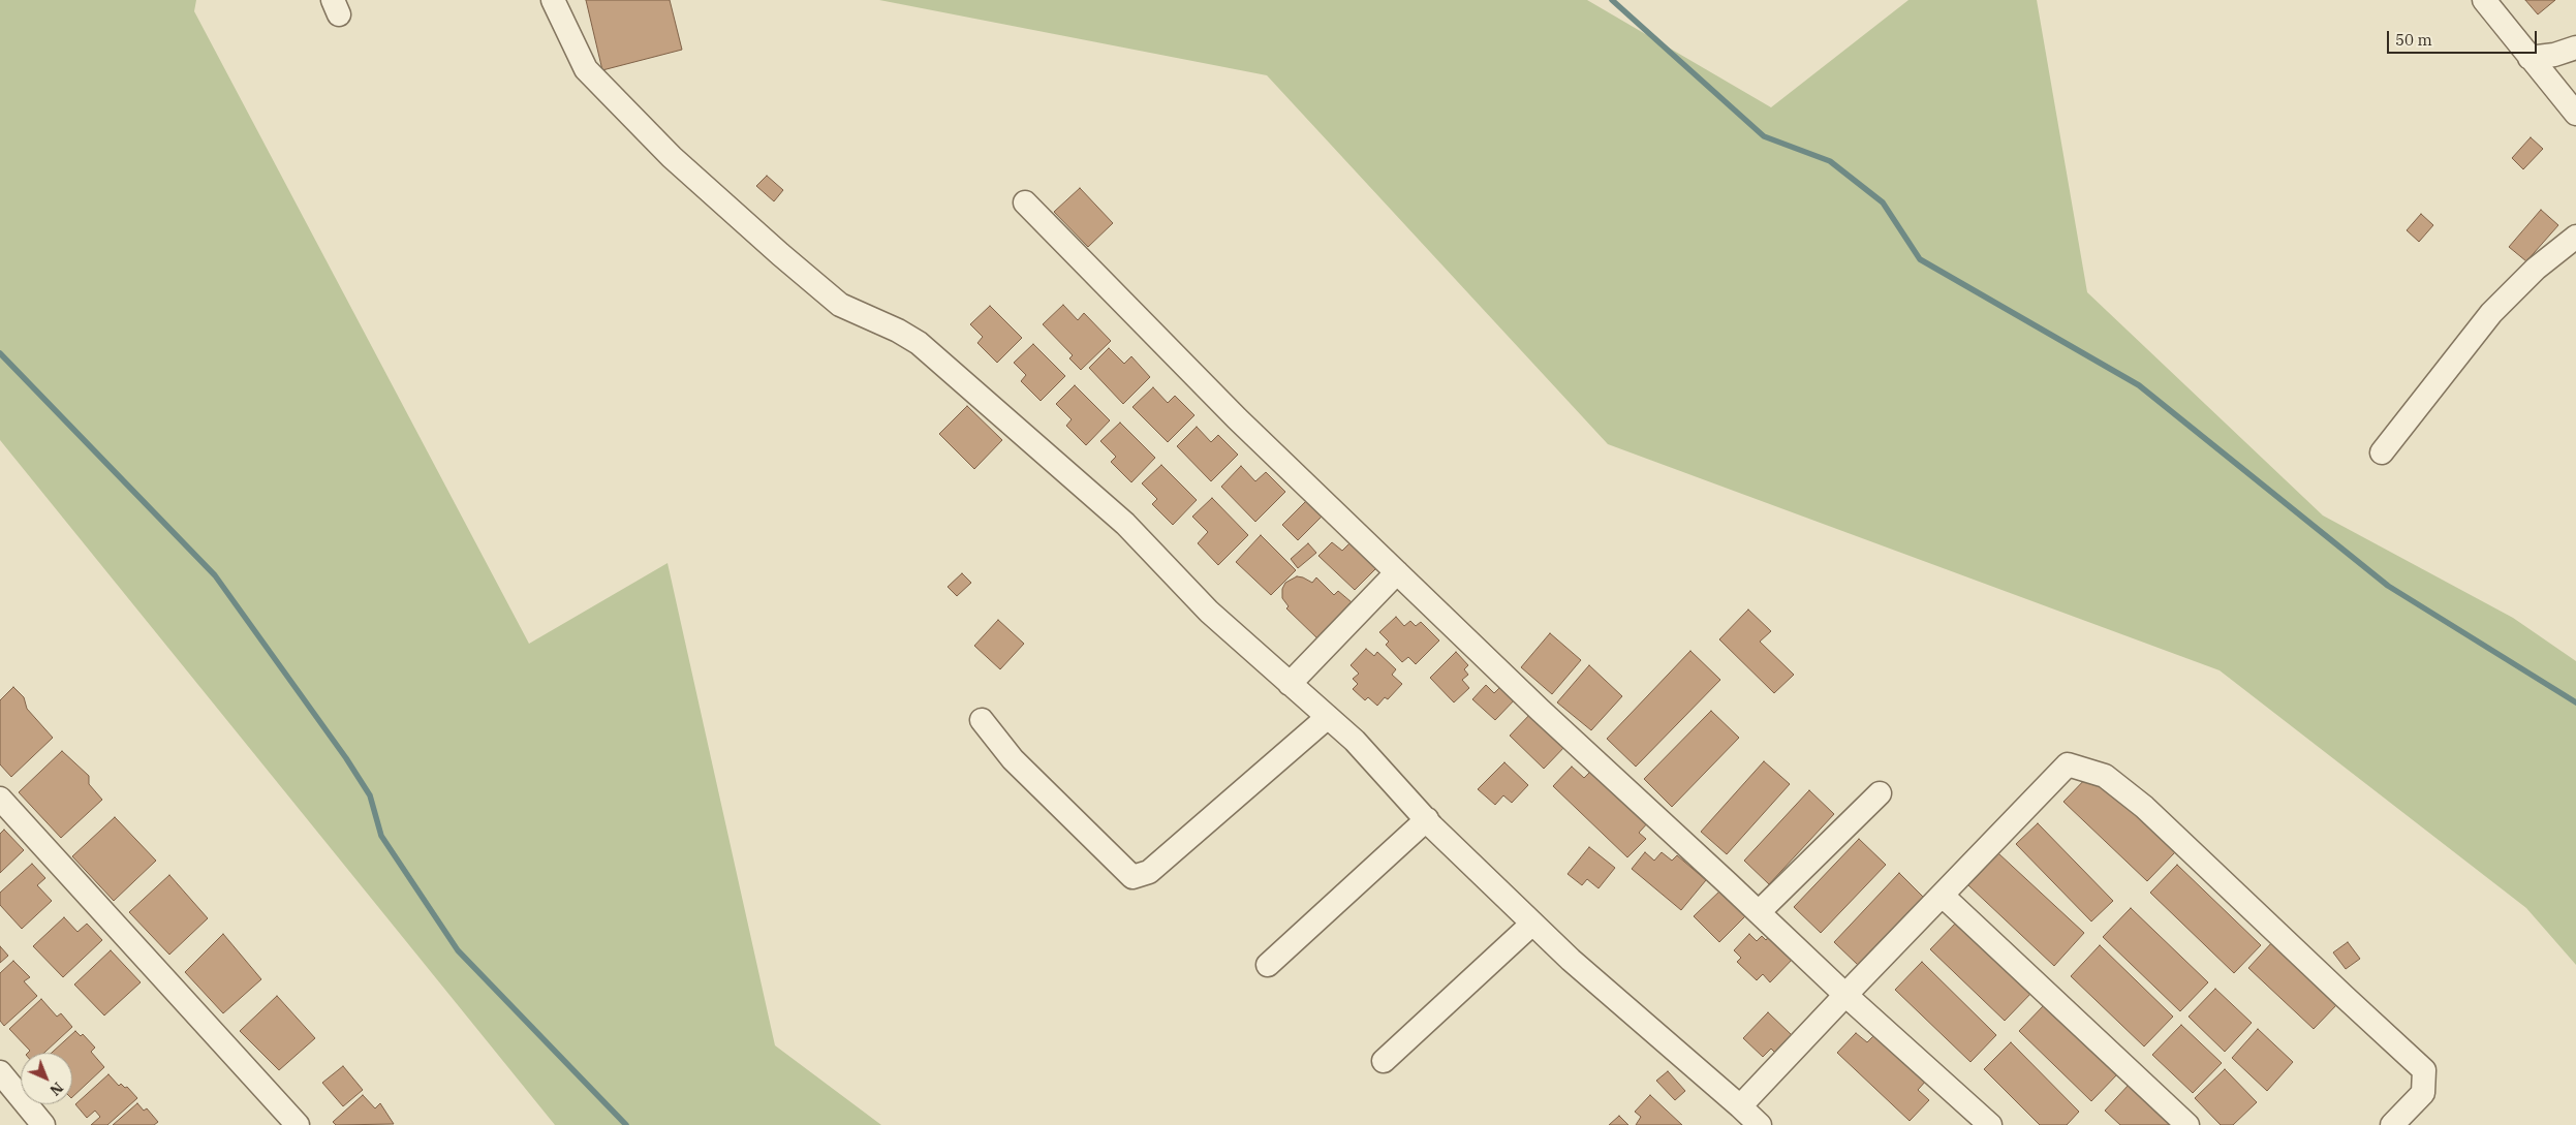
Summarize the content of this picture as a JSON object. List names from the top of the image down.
{
  "scale_bar": "50 m",
  "north": "bottom right"
}
